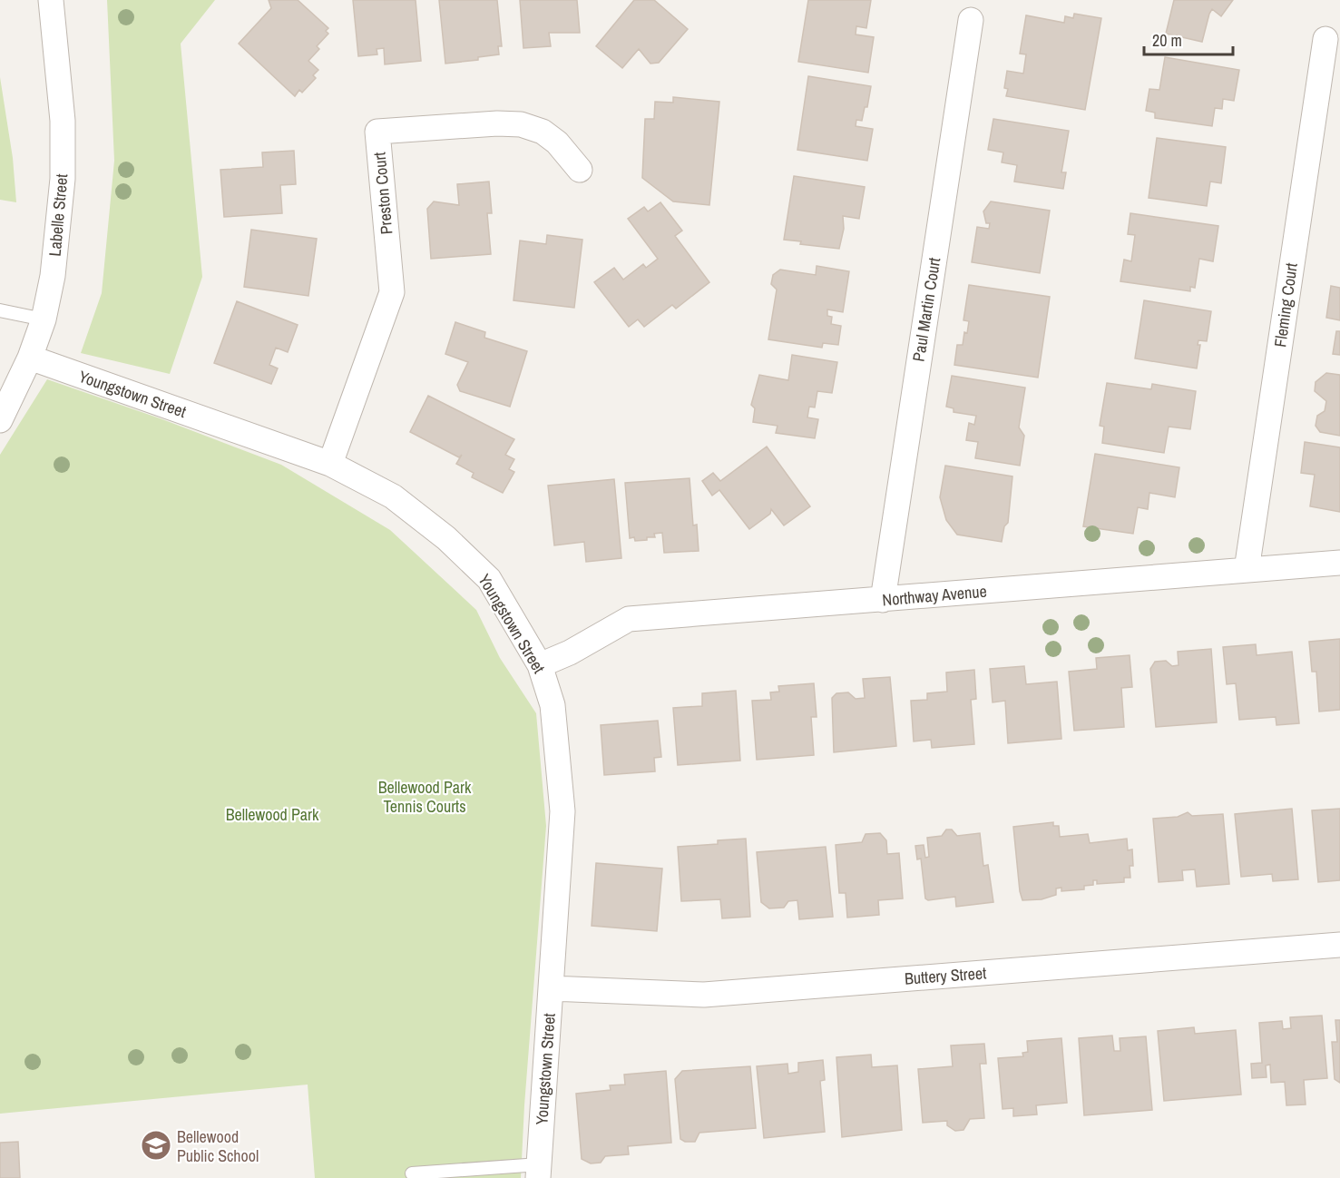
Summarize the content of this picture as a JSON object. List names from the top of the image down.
{
  "streets": {
    "street": [
      "Preston Court",
      "Labelle Street",
      "Fleming Court",
      "Paul Martin Court",
      "Youngstown Street",
      "Northway Avenue",
      "Buttery Street"
    ]
  },
  "crossings": [
    ["Preston Court", "Youngstown Street"],
    ["Labelle Street", "Youngstown Street"],
    ["Fleming Court", "Northway Avenue"],
    ["Paul Martin Court", "Northway Avenue"],
    ["Youngstown Street", "Northway Avenue"],
    ["Youngstown Street", "Buttery Street"]
  ],
  "parks": ["Bellewood Park Tennis Courts", "Bellewood Park"],
  "places": {
    "school or university": ["Bellewood Public School"]
  },
  "scale_bar": "20 m"
}
